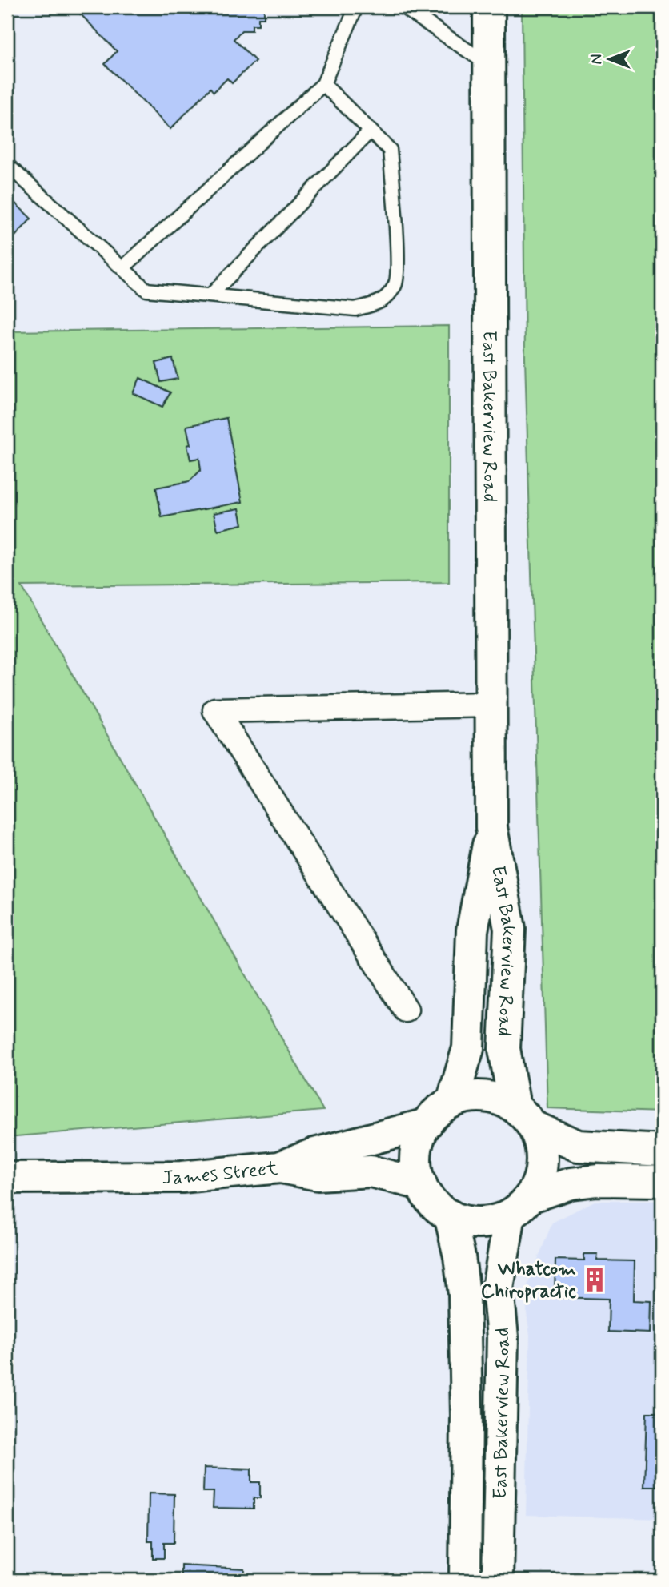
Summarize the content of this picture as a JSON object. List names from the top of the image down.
{
  "streets": {
    "main road": ["East Bakerview Road", "James Street"]
  },
  "crossings": [
    ["East Bakerview Road", "James Street"]
  ],
  "places": {
    "building": ["Whatcom Chiropractic"]
  },
  "north": "left"
}
